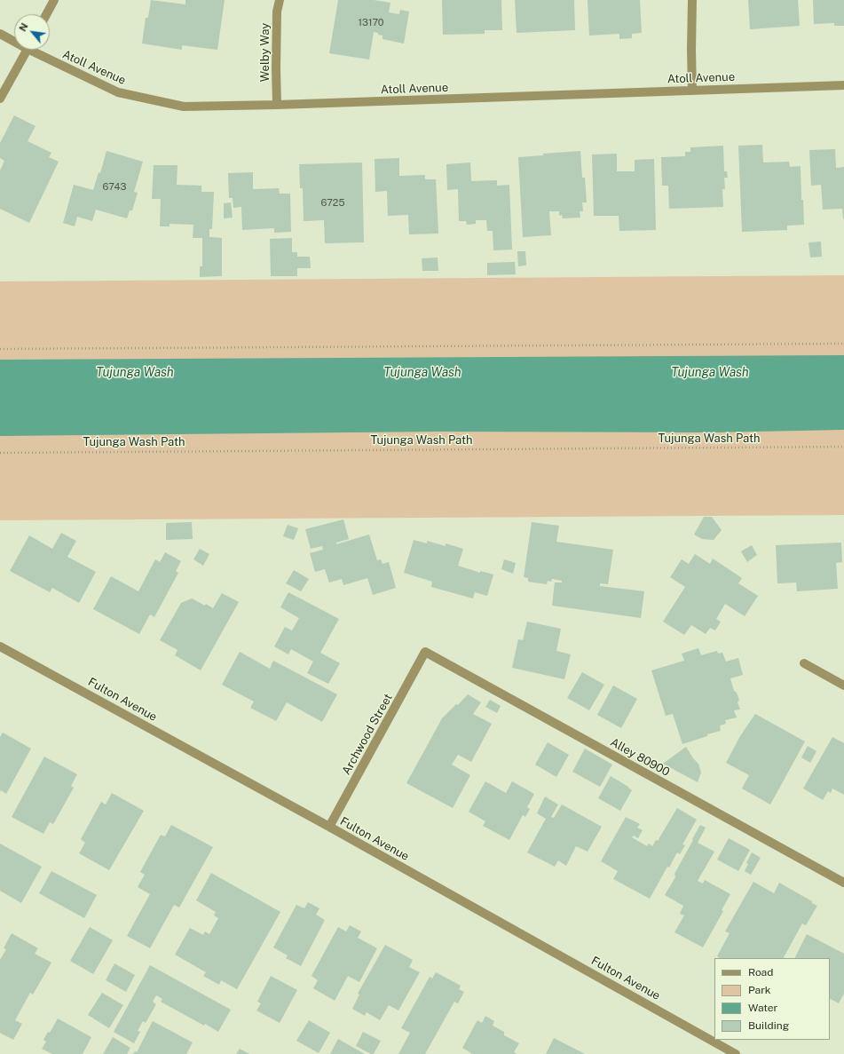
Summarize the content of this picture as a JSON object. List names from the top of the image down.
{
  "streets": {
    "street": [
      "Welby Way",
      "Atoll Avenue",
      "Fulton Avenue",
      "Archwood Street",
      "Alley 80900"
    ],
    "path": ["Tujunga Wash Path"]
  },
  "crossings": [
    ["Welby Way", "Atoll Avenue"],
    ["Fulton Avenue", "Archwood Street"],
    ["Archwood Street", "Alley 80900"]
  ],
  "water": ["Tujunga Wash"],
  "house_numbers": ["13170", "6743", "6725"],
  "legend": [
    "Road",
    "Park",
    "Water",
    "Building"
  ],
  "north": "top left"
}
